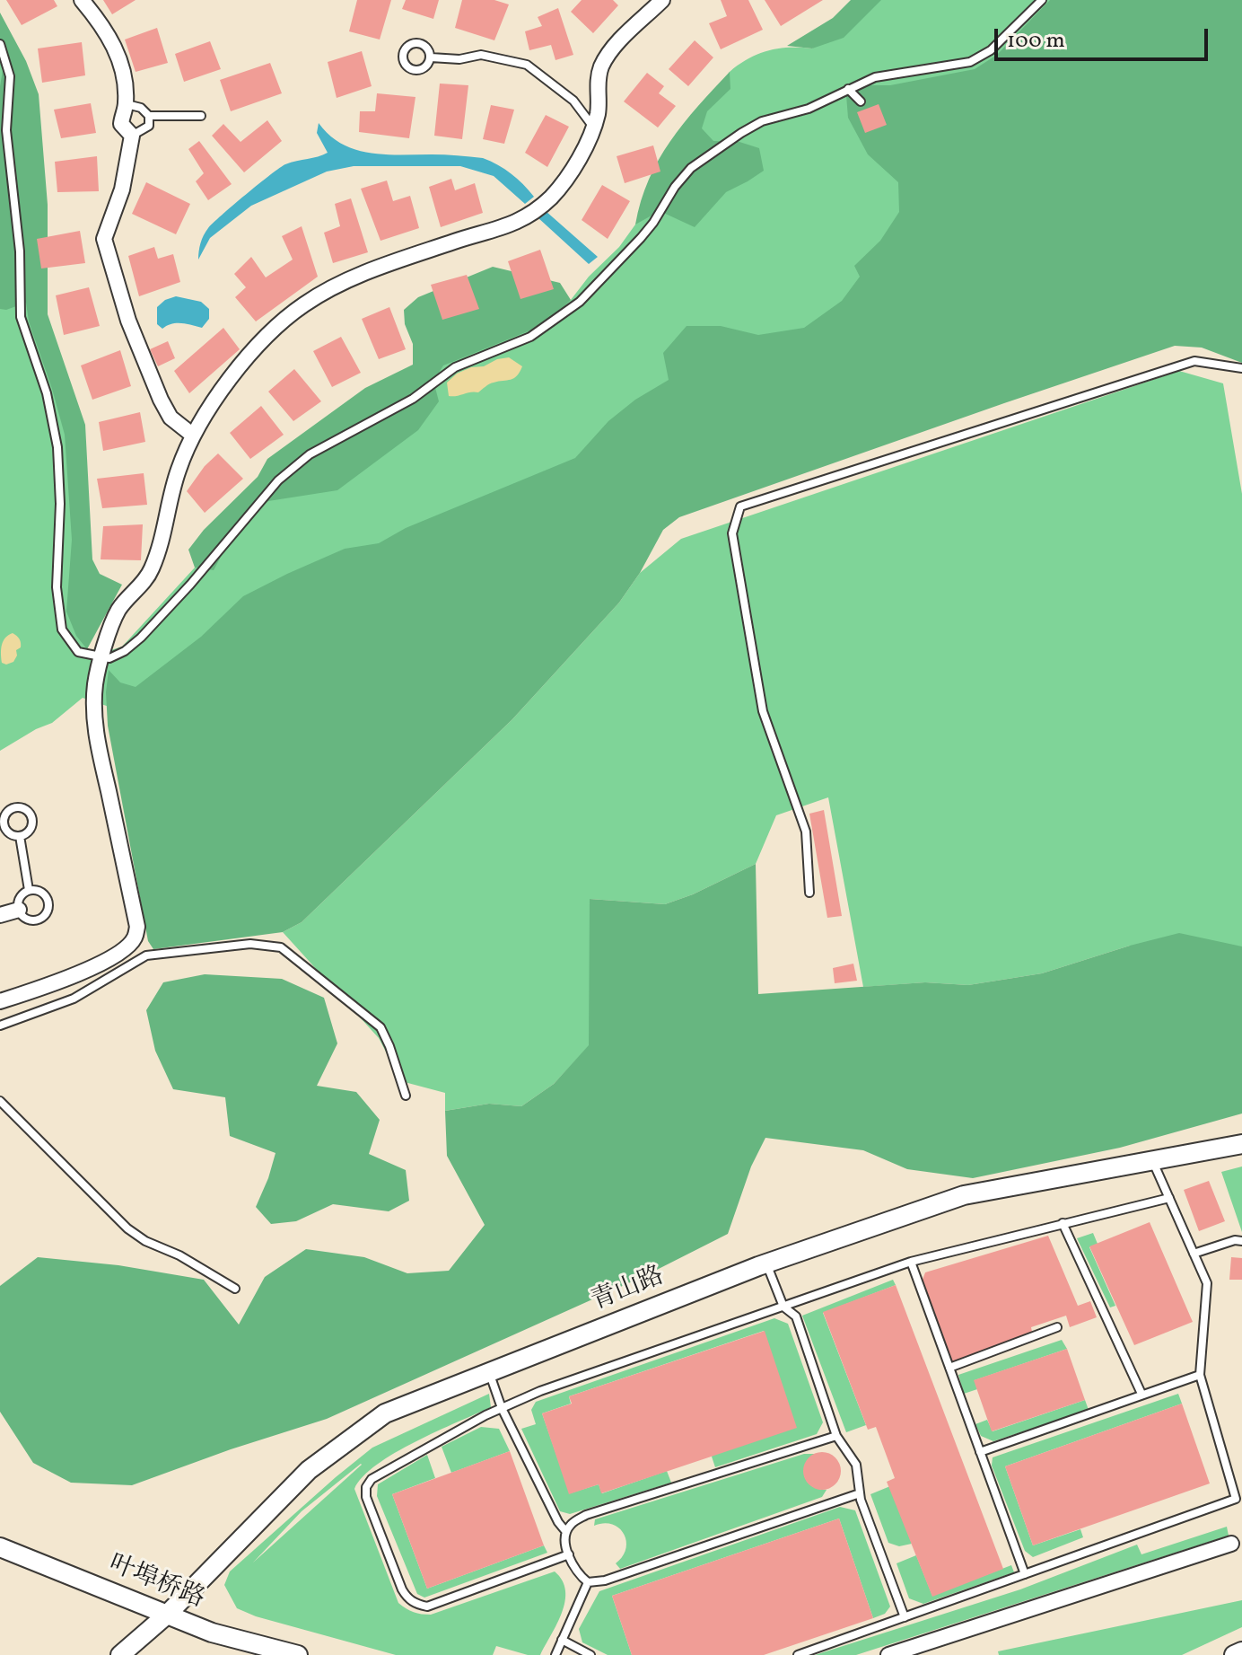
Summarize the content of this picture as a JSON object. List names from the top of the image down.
{
  "streets": {
    "street": ["青山路", "叶埠桥路"]
  },
  "crossings": [
    ["青山路", "叶埠桥路"]
  ],
  "scale_bar": "100 m"
}
